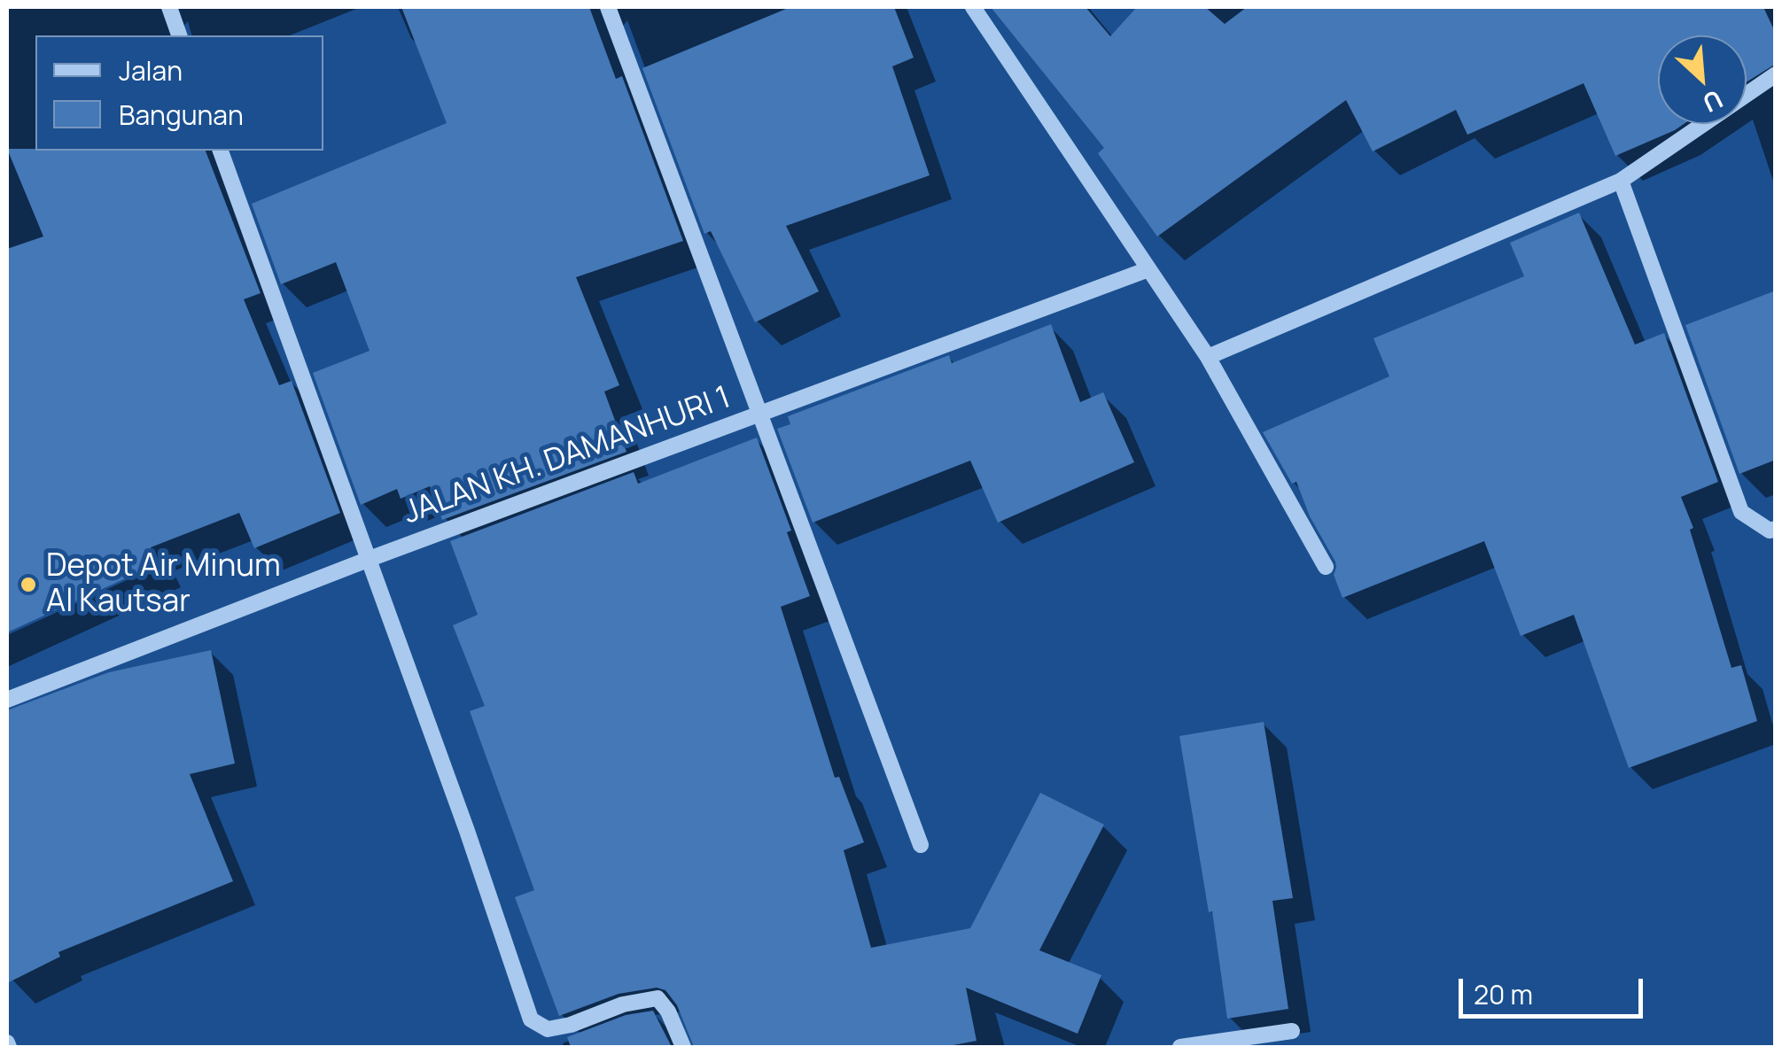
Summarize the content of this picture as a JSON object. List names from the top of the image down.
{
  "streets": {
    "street": ["JALAN KH. DAMANHURI 1"]
  },
  "places": ["Depot Air Minum Al Kautsar"],
  "legend": ["Jalan", "Bangunan"],
  "scale_bar": "20 m",
  "north": "bottom right"
}
